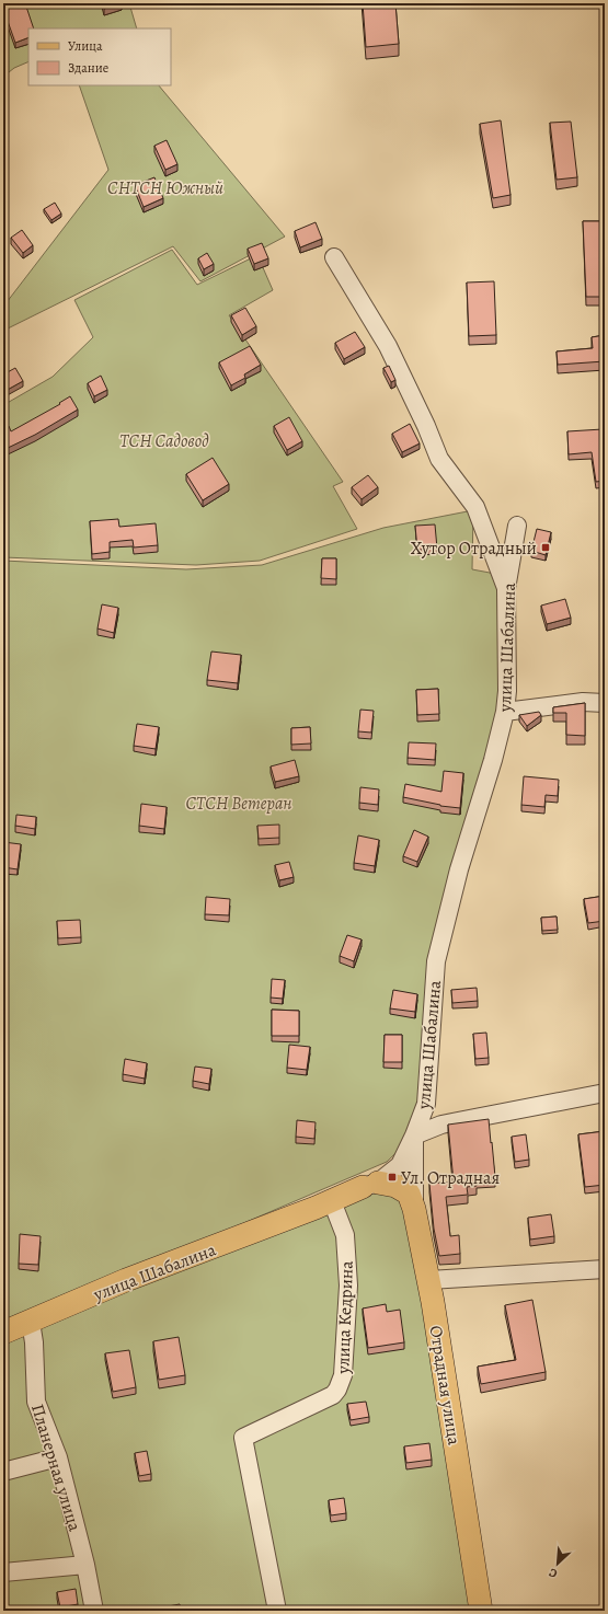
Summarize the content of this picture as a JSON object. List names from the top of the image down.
{
  "streets": {
    "main road": ["улица Шабалина", "Отрадная улица"],
    "street": ["улица Кедрина", "Планерная улица"]
  },
  "crossings": [
    ["улица Шабалина", "улица Кедрина"],
    ["улица Шабалина", "Отрадная улица"],
    ["улица Шабалина", "Планерная улица"]
  ],
  "parks": ["СНТСН Южный", "ТСН Садовод", "СТСН Ветеран"],
  "places": {
    "transit": ["Хутор Отрадный", "Ул. Отрадная"]
  },
  "legend": ["Улица", "Здание"],
  "north": "bottom left"
}
